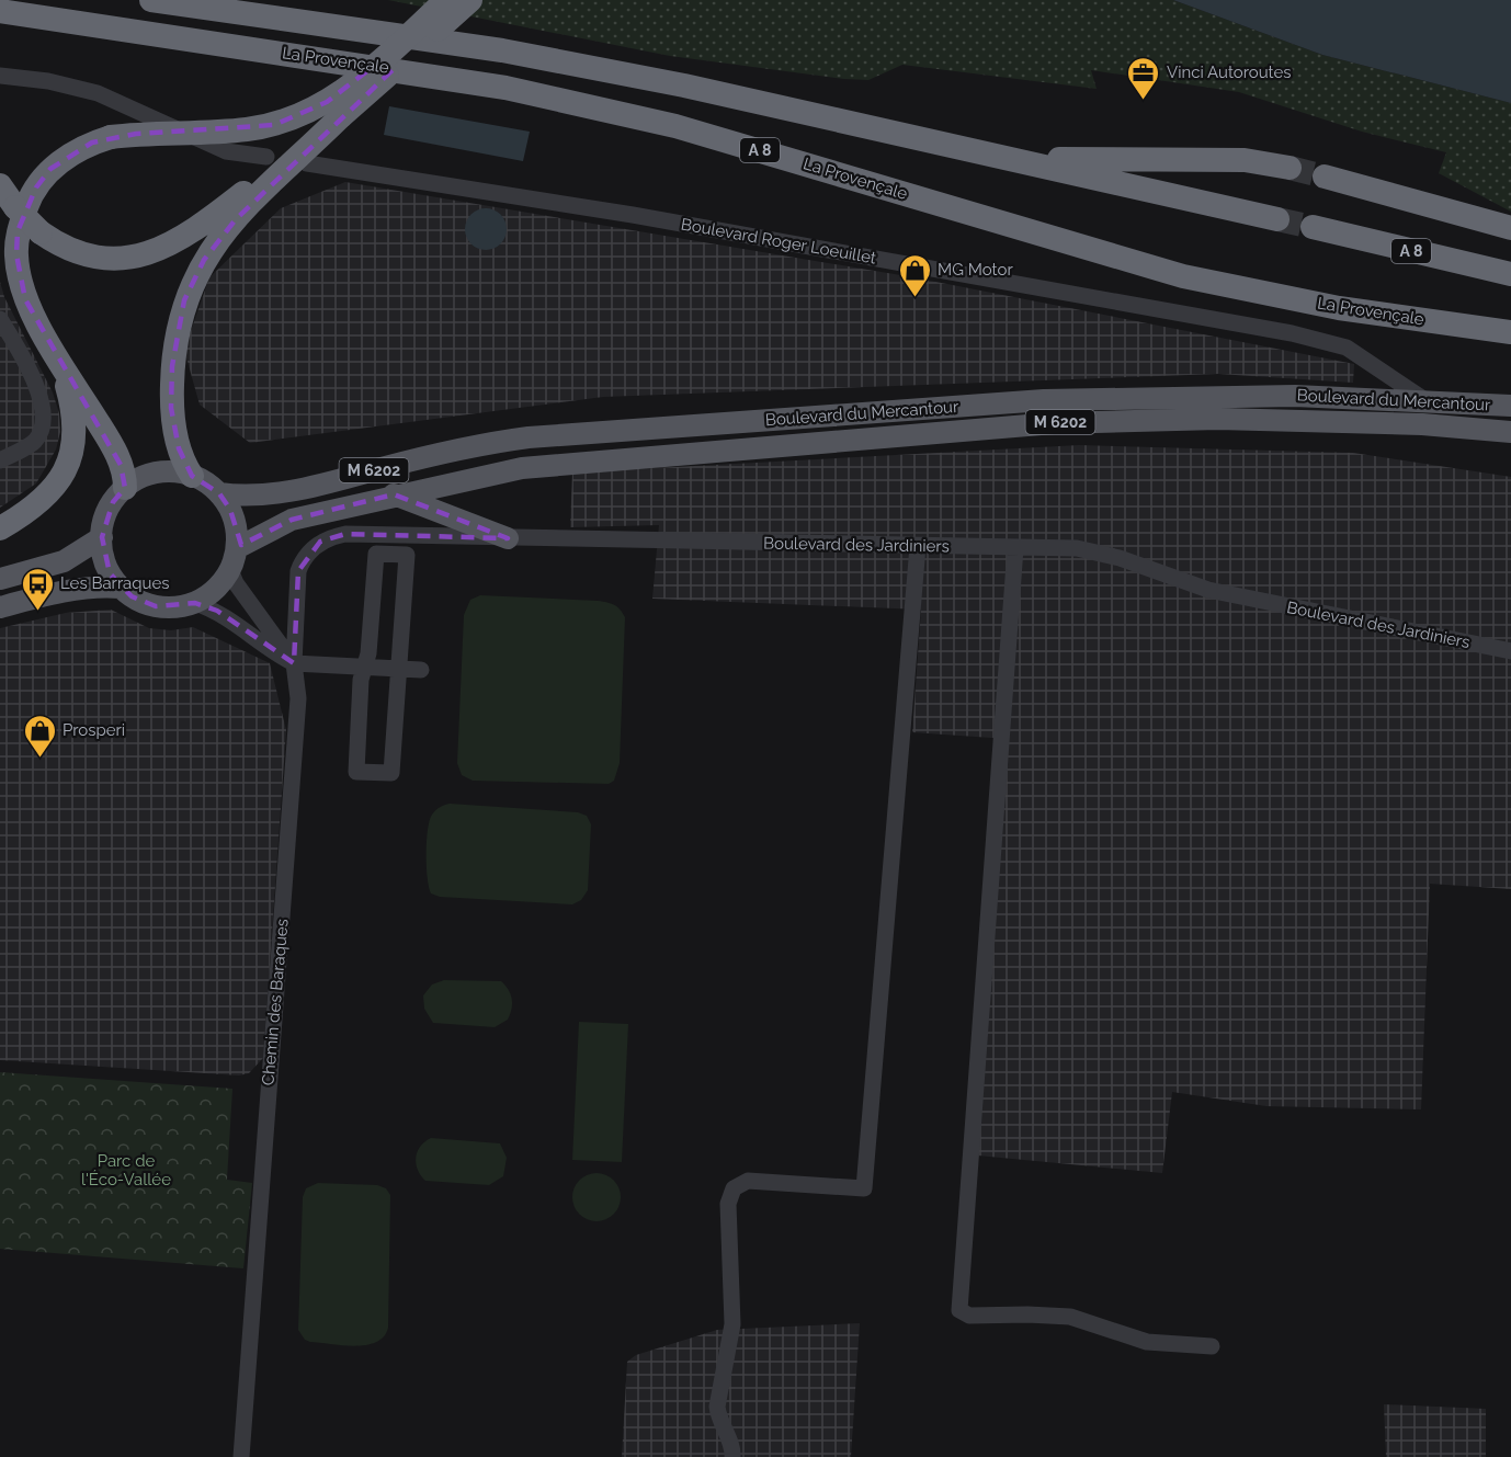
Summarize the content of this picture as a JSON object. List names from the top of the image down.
{
  "streets": {
    "highway": ["La Provençale", "A 8"],
    "main road": ["Boulevard du Mercantour", "M 6202"],
    "street": ["Boulevard Roger Loeuillet", "Boulevard des Jardiniers", "Chemin des Baraques"]
  },
  "crossings": [
    ["Boulevard Roger Loeuillet", "Boulevard du Mercantour"],
    ["Boulevard des Jardiniers", "Chemin des Baraques"]
  ],
  "parks": ["Parc de l'Éco-Vallée"],
  "places": {
    "office": ["Vinci Autoroutes"],
    "shop": ["MG Motor", "Prosperi"],
    "bus stop": ["Les Barraques"]
  }
}
